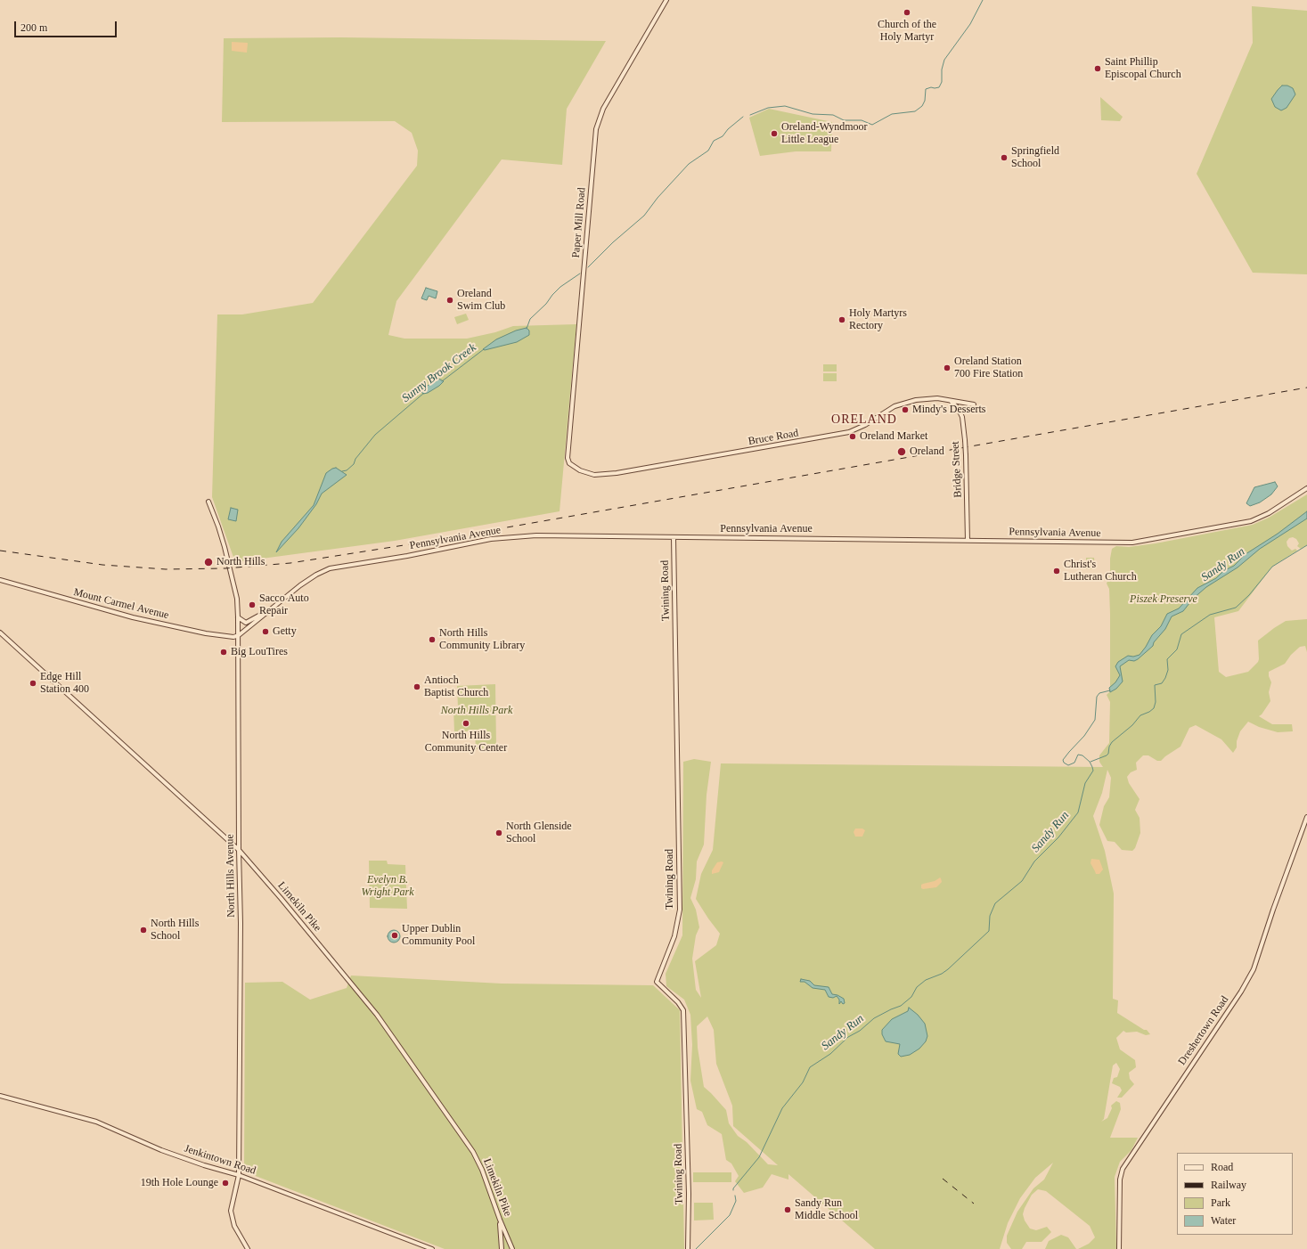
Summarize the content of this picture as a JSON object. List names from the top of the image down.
{
  "streets": {
    "street": [
      "Paper Mill Road",
      "Bruce Road",
      "Bridge Street",
      "Pennsylvania Avenue",
      "Twining Road",
      "Mount Carmel Avenue",
      "North Hills Avenue",
      "Limekiln Pike",
      "Dreshertown Road",
      "Jenkintown Road"
    ]
  },
  "crossings": [
    ["Paper Mill Road", "Bruce Road"],
    ["Bruce Road", "Bridge Street"],
    ["Bridge Street", "Pennsylvania Avenue"],
    ["Pennsylvania Avenue", "Twining Road"],
    ["Pennsylvania Avenue", "Mount Carmel Avenue"],
    ["Pennsylvania Avenue", "North Hills Avenue"],
    ["Mount Carmel Avenue", "North Hills Avenue"],
    ["North Hills Avenue", "Limekiln Pike"],
    ["North Hills Avenue", "Jenkintown Road"]
  ],
  "districts": ["ORELAND"],
  "water": ["Sunny Brook Creek", "Sandy Run"],
  "parks": ["Piszek Preserve", "North Hills Park", "Evelyn B. Wright Park"],
  "places": [
    "Church of the Holy Martyr",
    "Saint Phillip Episcopal Church",
    "Oreland-Wyndmoor Little League",
    "Springfield School",
    "Oreland Swim Club",
    "Holy Martyrs Rectory",
    "Oreland Station 700 Fire Station",
    "Mindy's Desserts",
    "Oreland Market",
    "Oreland",
    "North Hills",
    "Christ's Lutheran Church",
    "Sacco Auto Repair",
    "Getty",
    "North Hills Community Library",
    "Big LouTires",
    "Edge Hill Station 400",
    "Antioch Baptist Church",
    "North Hills Community Center",
    "North Glenside School",
    "North Hills School",
    "Upper Dublin Community Pool",
    "19th Hole Lounge",
    "Sandy Run Middle School"
  ],
  "legend": [
    "Road",
    "Railway",
    "Park",
    "Water"
  ],
  "scale_bar": "200 m"
}
